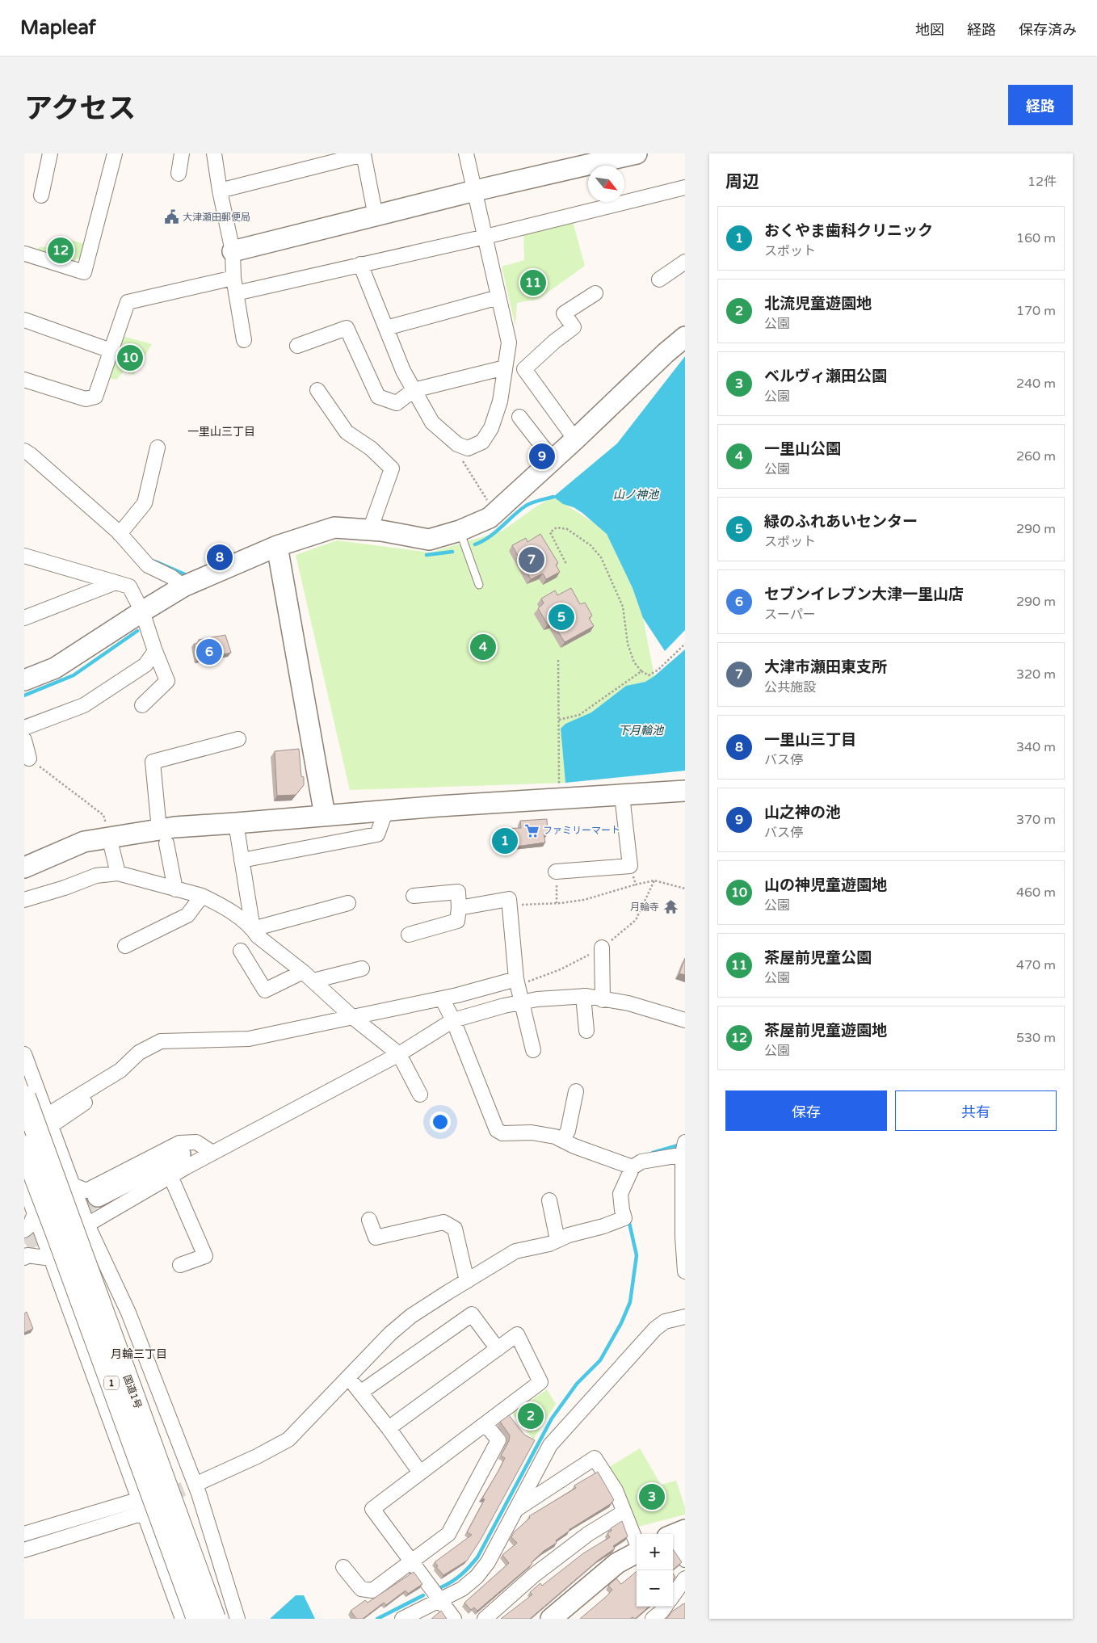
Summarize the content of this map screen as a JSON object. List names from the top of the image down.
{
  "streets": {
    "highway": ["1", "国道1号"]
  },
  "districts": ["一里山三丁目", "月輪三丁目"],
  "water": ["山ノ神池", "下月輪池"],
  "places": {
    "public building": ["大津瀬田郵便局"],
    "supermarket": ["ファミリーマート"],
    "temple": ["月輪寺"]
  },
  "north": "bottom right",
  "page": {
    "header": "Mapleaf",
    "nav": ["地図", "経路", "保存済み"],
    "title": "アクセス",
    "buttons": [
      "経路",
      ["保存", "共有"]
    ],
    "heading": ["周辺", "12件"],
    "list": [
      {
        "mark": "1",
        "name": "おくやま歯科クリニック",
        "note": "スポット",
        "value": "160 m"
      },
      {
        "mark": "2",
        "name": "北流児童遊園地",
        "note": "公園",
        "value": "170 m"
      },
      {
        "mark": "3",
        "name": "ベルヴィ瀬田公園",
        "note": "公園",
        "value": "240 m"
      },
      {
        "mark": "4",
        "name": "一里山公園",
        "note": "公園",
        "value": "260 m"
      },
      {
        "mark": "5",
        "name": "緑のふれあいセンター",
        "note": "スポット",
        "value": "290 m"
      },
      {
        "mark": "6",
        "name": "セブンイレブン大津一里山店",
        "note": "スーパー",
        "value": "290 m"
      },
      {
        "mark": "7",
        "name": "大津市瀬田東支所",
        "note": "公共施設",
        "value": "320 m"
      },
      {
        "mark": "8",
        "name": "一里山三丁目",
        "note": "バス停",
        "value": "340 m"
      },
      {
        "mark": "9",
        "name": "山之神の池",
        "note": "バス停",
        "value": "370 m"
      },
      {
        "mark": "10",
        "name": "山の神児童遊園地",
        "note": "公園",
        "value": "460 m"
      },
      {
        "mark": "11",
        "name": "茶屋前児童公園",
        "note": "公園",
        "value": "470 m"
      },
      {
        "mark": "12",
        "name": "茶屋前児童遊園地",
        "note": "公園",
        "value": "530 m"
      }
    ],
    "pins": [
      "12",
      "11",
      "10",
      "9",
      "8",
      "7",
      "5",
      "4",
      "6",
      "1",
      "2",
      "3"
    ],
    "map_buttons": ["+", "−"]
  }
}
